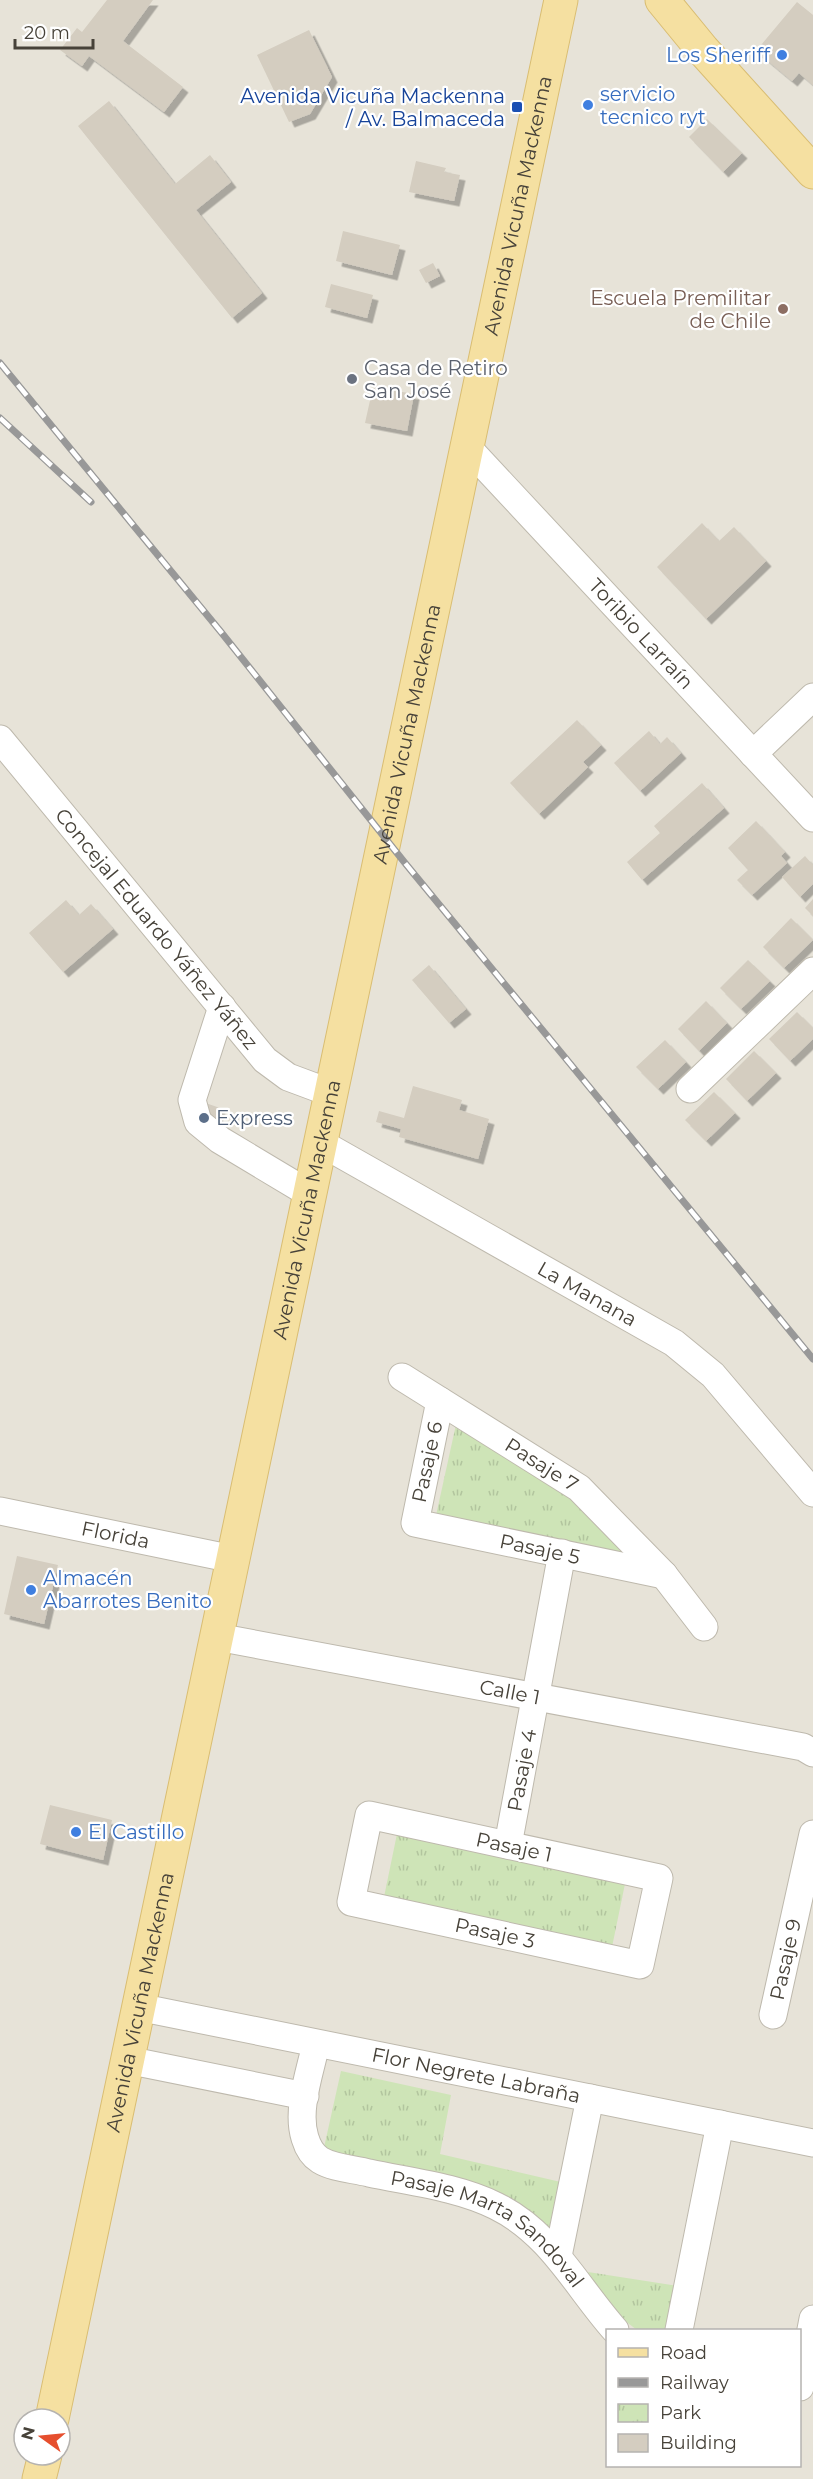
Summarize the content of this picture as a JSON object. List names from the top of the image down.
{
  "streets": {
    "main road": ["Avenida Vicuña Mackenna"],
    "street": [
      "Toribio Larraín",
      "Concejal Eduardo Yáñez Yáñez",
      "La Manana",
      "Pasaje 6",
      "Pasaje 7",
      "Florida",
      "Pasaje 5",
      "Calle 1",
      "Pasaje 4",
      "Pasaje 1",
      "Pasaje 3",
      "Pasaje 9",
      "Flor Negrete Labraña",
      "Pasaje Marta Sandoval"
    ]
  },
  "crossings": [
    ["Avenida Vicuña Mackenna", "Toribio Larraín"],
    ["Avenida Vicuña Mackenna", "Concejal Eduardo Yáñez Yáñez"],
    ["Avenida Vicuña Mackenna", "La Manana"],
    ["Avenida Vicuña Mackenna", "Florida"],
    ["Avenida Vicuña Mackenna", "Calle 1"],
    ["Avenida Vicuña Mackenna", "Flor Negrete Labraña"],
    ["Pasaje 6", "Pasaje 7"],
    ["Pasaje 6", "Pasaje 5"],
    ["Pasaje 7", "Pasaje 5"],
    ["Pasaje 5", "Pasaje 4"],
    ["Calle 1", "Pasaje 4"],
    ["Pasaje 4", "Pasaje 1"],
    ["Pasaje 1", "Pasaje 3"]
  ],
  "places": {
    "other": [
      "Los Sheriff",
      "servicio tecnico ryt",
      "Escuela Premilitar de Chile",
      "Casa de Retiro San José",
      "Express",
      "Almacén Abarrotes Benito",
      "El Castillo"
    ],
    "transit": ["Avenida Vicuña Mackenna / Av. Balmaceda"]
  },
  "legend": [
    "Road",
    "Railway",
    "Park",
    "Building"
  ],
  "scale_bar": "20 m",
  "north": "left"
}
